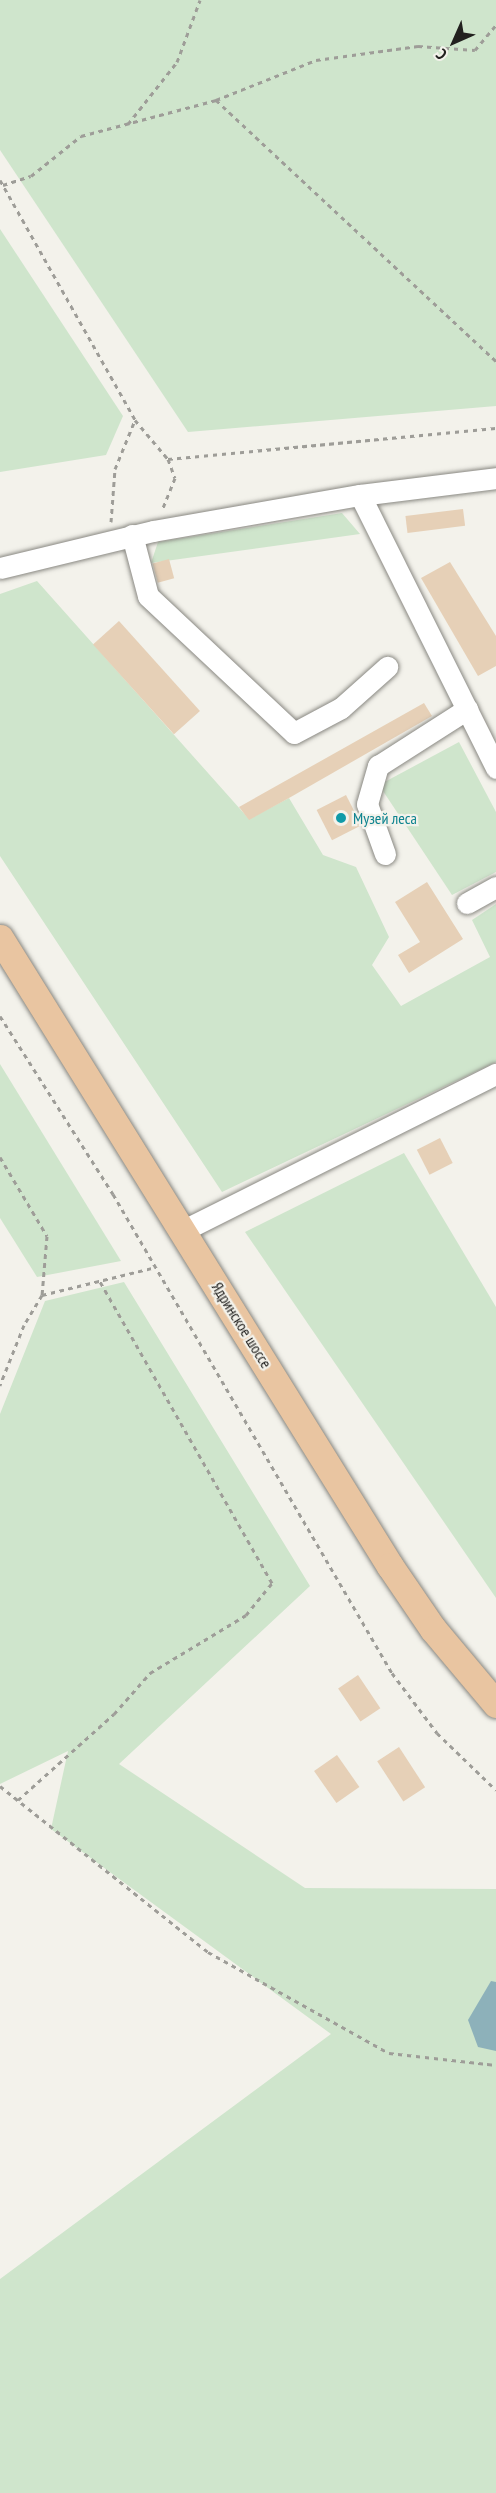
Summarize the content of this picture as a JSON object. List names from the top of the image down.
{
  "streets": {
    "main road": ["Ядринское шоссе"]
  },
  "places": ["Музей леса"],
  "north": "bottom left"
}
